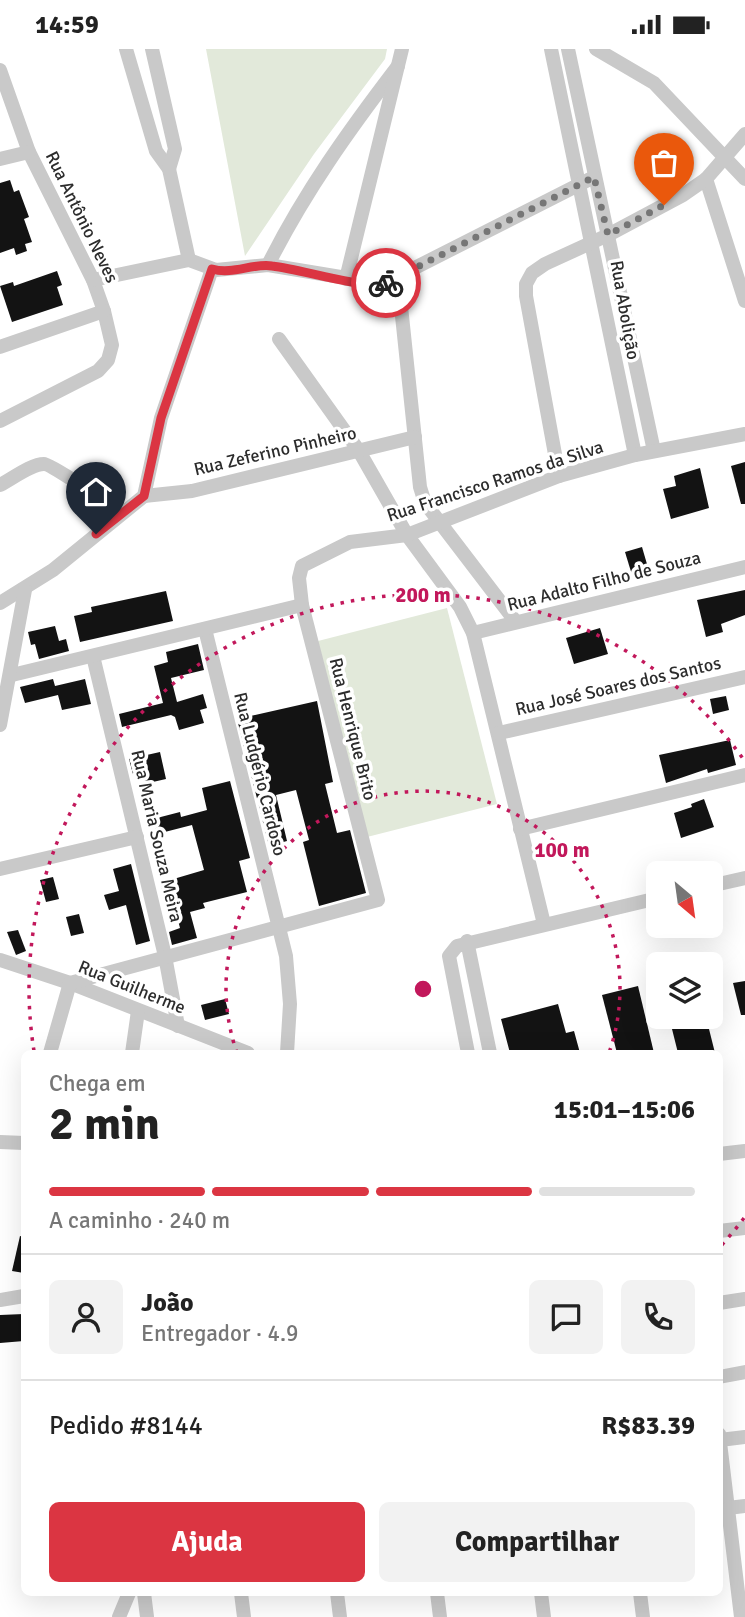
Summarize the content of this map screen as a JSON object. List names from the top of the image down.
{
  "streets": {
    "street": [
      "Rua Antônio Neves",
      "Rua Abolição",
      "Rua Zeferino Pinheiro",
      "Rua Francisco Ramos da Silva",
      "Rua Adalto Filho de Souza",
      "Rua José Soares dos Santos",
      "Rua Henrique Brito",
      "Rua Ludgério Cardoso",
      "Rua Maria Souza Meira",
      "Rua Guilherme"
    ]
  },
  "crossings": [
    ["Rua Abolição", "Rua Francisco Ramos da Silva"],
    ["Rua Francisco Ramos da Silva", "Rua Henrique Brito"],
    ["Rua Henrique Brito", "Rua Ludgério Cardoso"],
    ["Rua Maria Souza Meira", "Rua Guilherme"]
  ],
  "north": "bottom right",
  "page": {
    "status": "14:59",
    "heading": ["2 min", "Chega em", "15:01–15:06"],
    "panel": [
      "João",
      "Entregador · 4.9",
      "Pedido #8144",
      "R$83.39"
    ],
    "bar": "A caminho · 240 m",
    "buttons": ["Ajuda", "Compartilhar"]
  },
  "rings": ["200 m", "100 m"]
}
